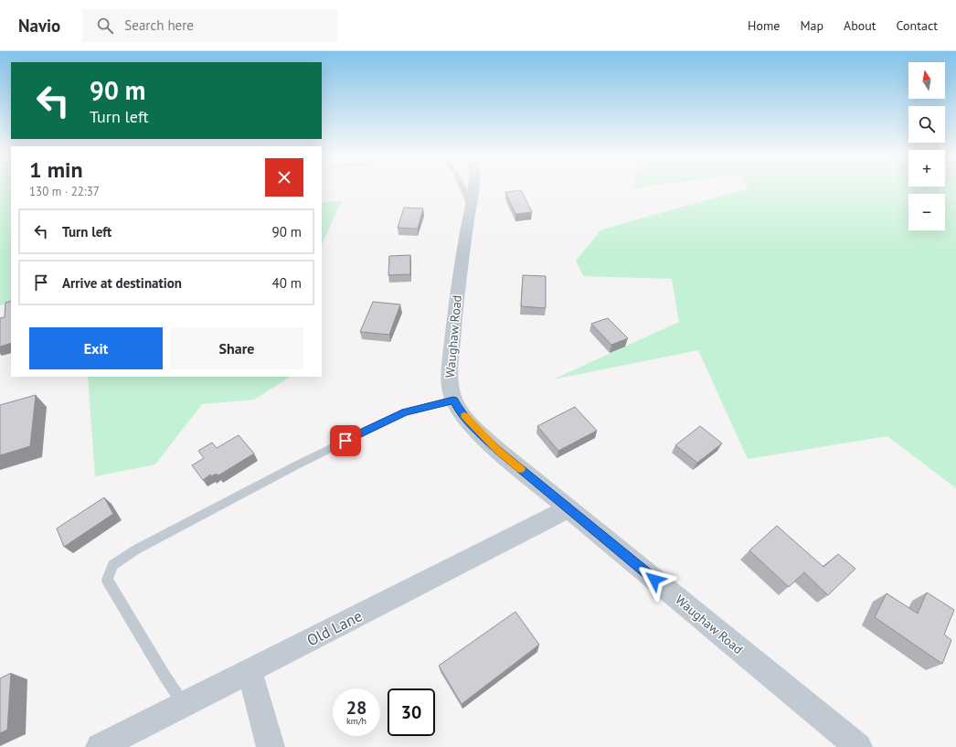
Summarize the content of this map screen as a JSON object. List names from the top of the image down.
{
  "streets": {
    "street": ["Waughaw Road", "Old Lane"]
  },
  "crossings": [
    ["Waughaw Road", "Old Lane"]
  ],
  "north": "top",
  "page": {
    "header": "Navio",
    "search": "Search here",
    "nav": [
      "Home",
      "Map",
      "About",
      "Contact"
    ],
    "map_buttons": ["+", "−"],
    "turn": ["90 m", "Turn left"],
    "heading": ["1 min", "130 m · 22:37"],
    "list": [
      {
        "name": "Turn left",
        "value": "90 m"
      },
      {
        "name": "Arrive at destination",
        "value": "40 m"
      }
    ],
    "buttons": ["Exit", "Share"],
    "speed": "28 km/h",
    "limit": "30"
  }
}
